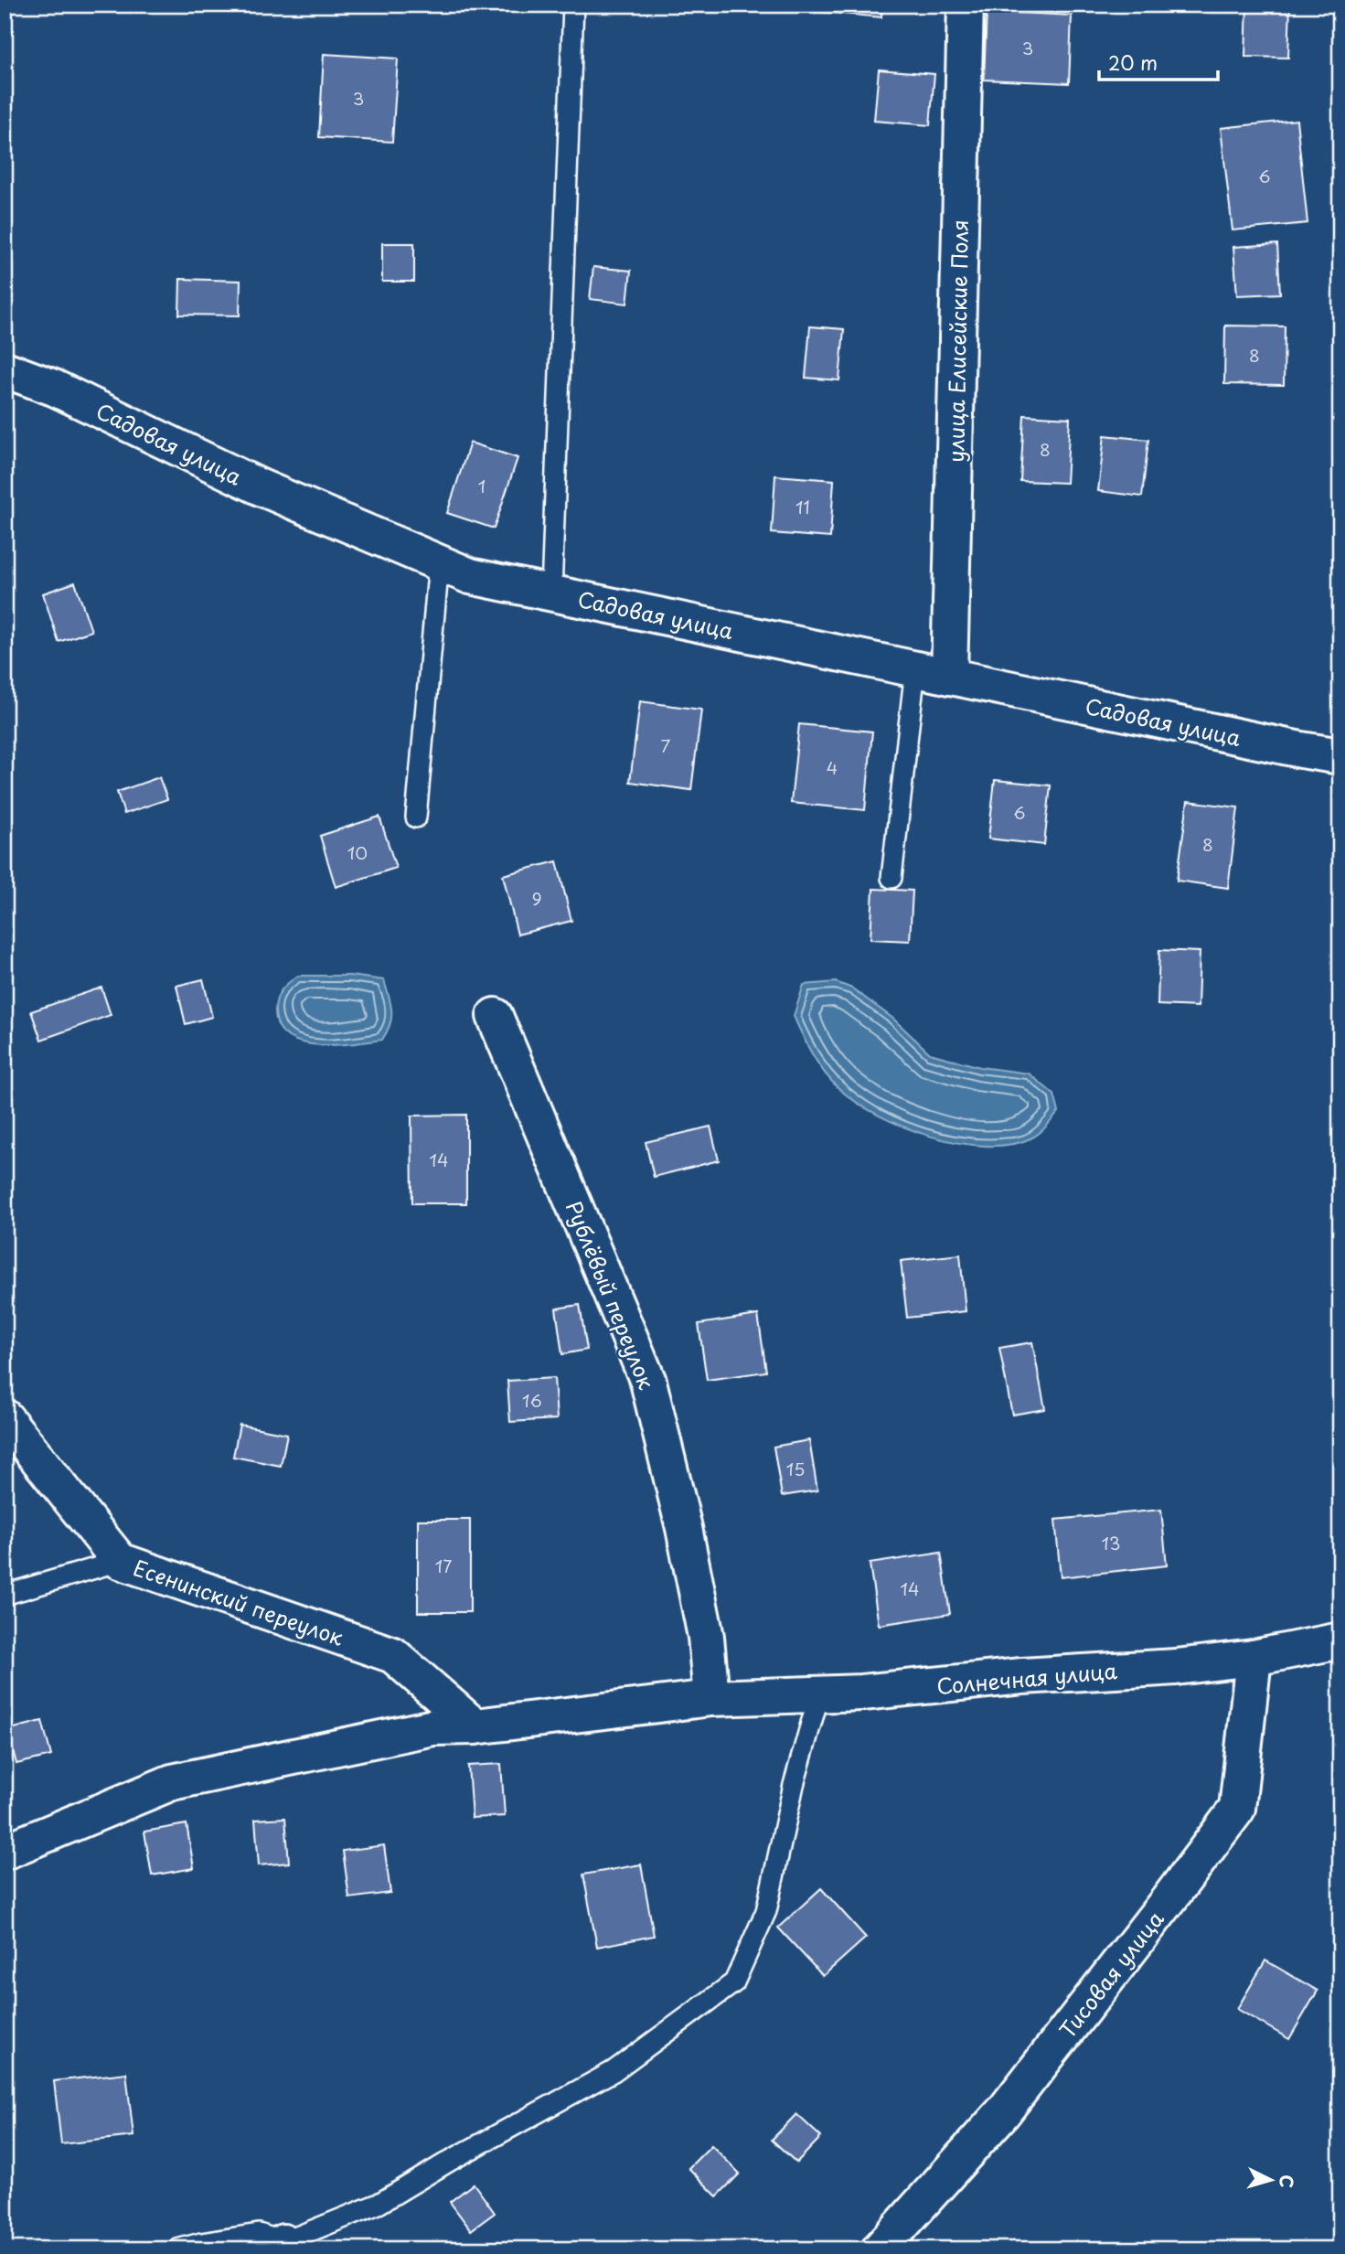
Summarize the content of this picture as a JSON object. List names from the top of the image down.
{
  "streets": {
    "street": [
      "улица Елисейские Поля",
      "Садовая улица",
      "Рублёвый переулок",
      "Есенинский переулок",
      "Солнечная улица",
      "Тисовая улица"
    ]
  },
  "crossings": [
    ["улица Елисейские Поля", "Садовая улица"],
    ["Рублёвый переулок", "Солнечная улица"],
    ["Есенинский переулок", "Солнечная улица"],
    ["Солнечная улица", "Тисовая улица"]
  ],
  "house_numbers": [
    "3",
    "3",
    "6",
    "8",
    "8",
    "1",
    "11",
    "7",
    "4",
    "6",
    "8",
    "10",
    "9",
    "14",
    "16",
    "15",
    "13",
    "17",
    "14"
  ],
  "scale_bar": "20 m",
  "north": "right"
}
